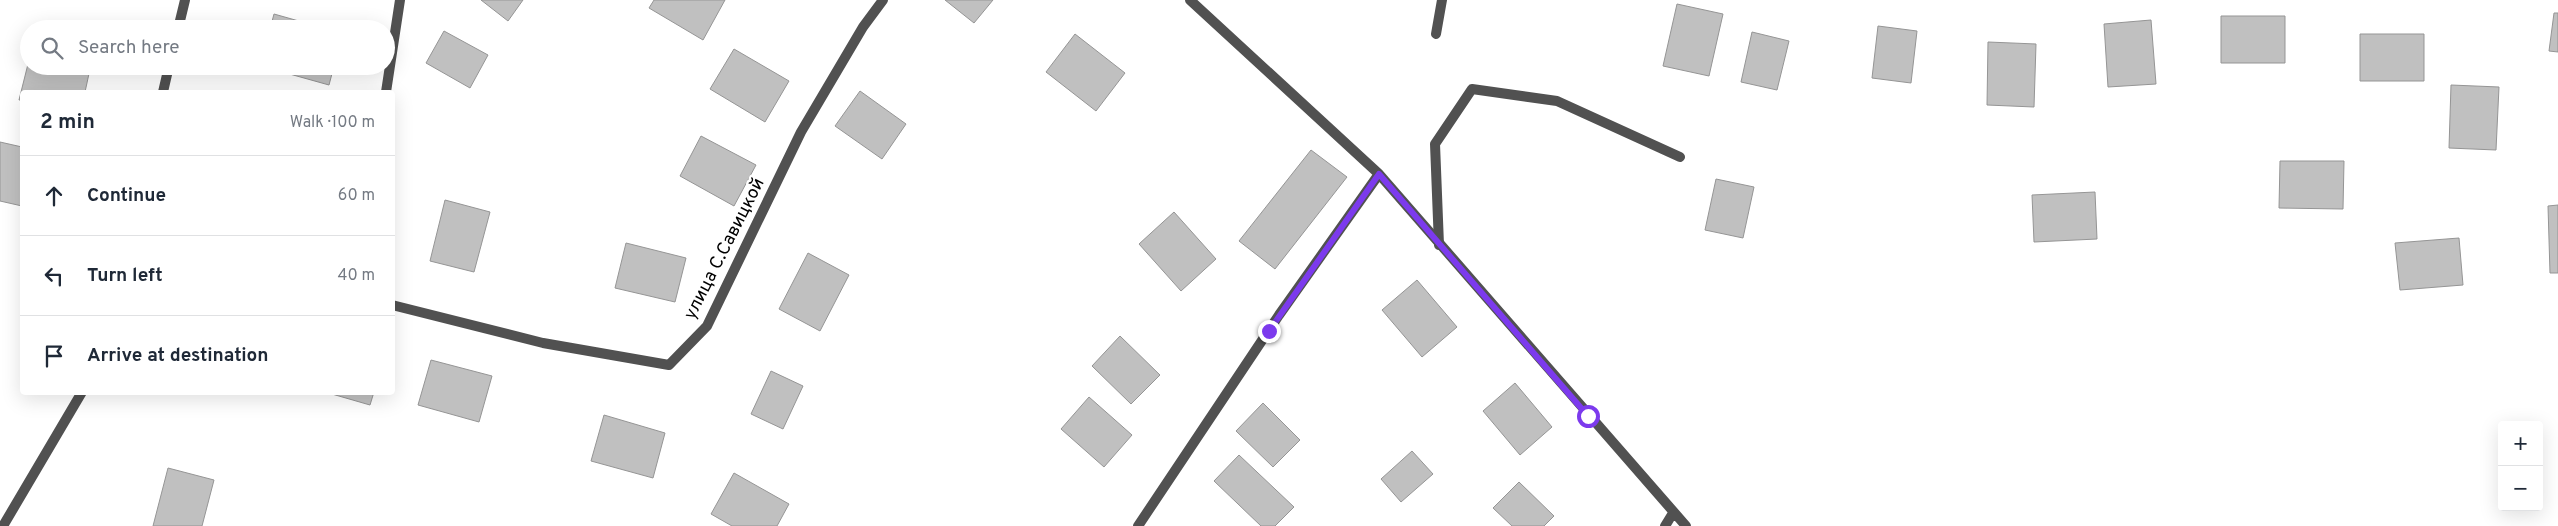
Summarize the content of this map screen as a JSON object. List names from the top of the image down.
{
  "streets": {
    "street": ["улица С.Савицкой"]
  },
  "page": {
    "search": "Search here",
    "heading": ["2 min", "Walk · 100 m"],
    "list": [
      ["Continue", "60 m"],
      ["Turn left", "40 m"],
      "Arrive at destination"
    ],
    "map_buttons": ["+", "−"]
  }
}
